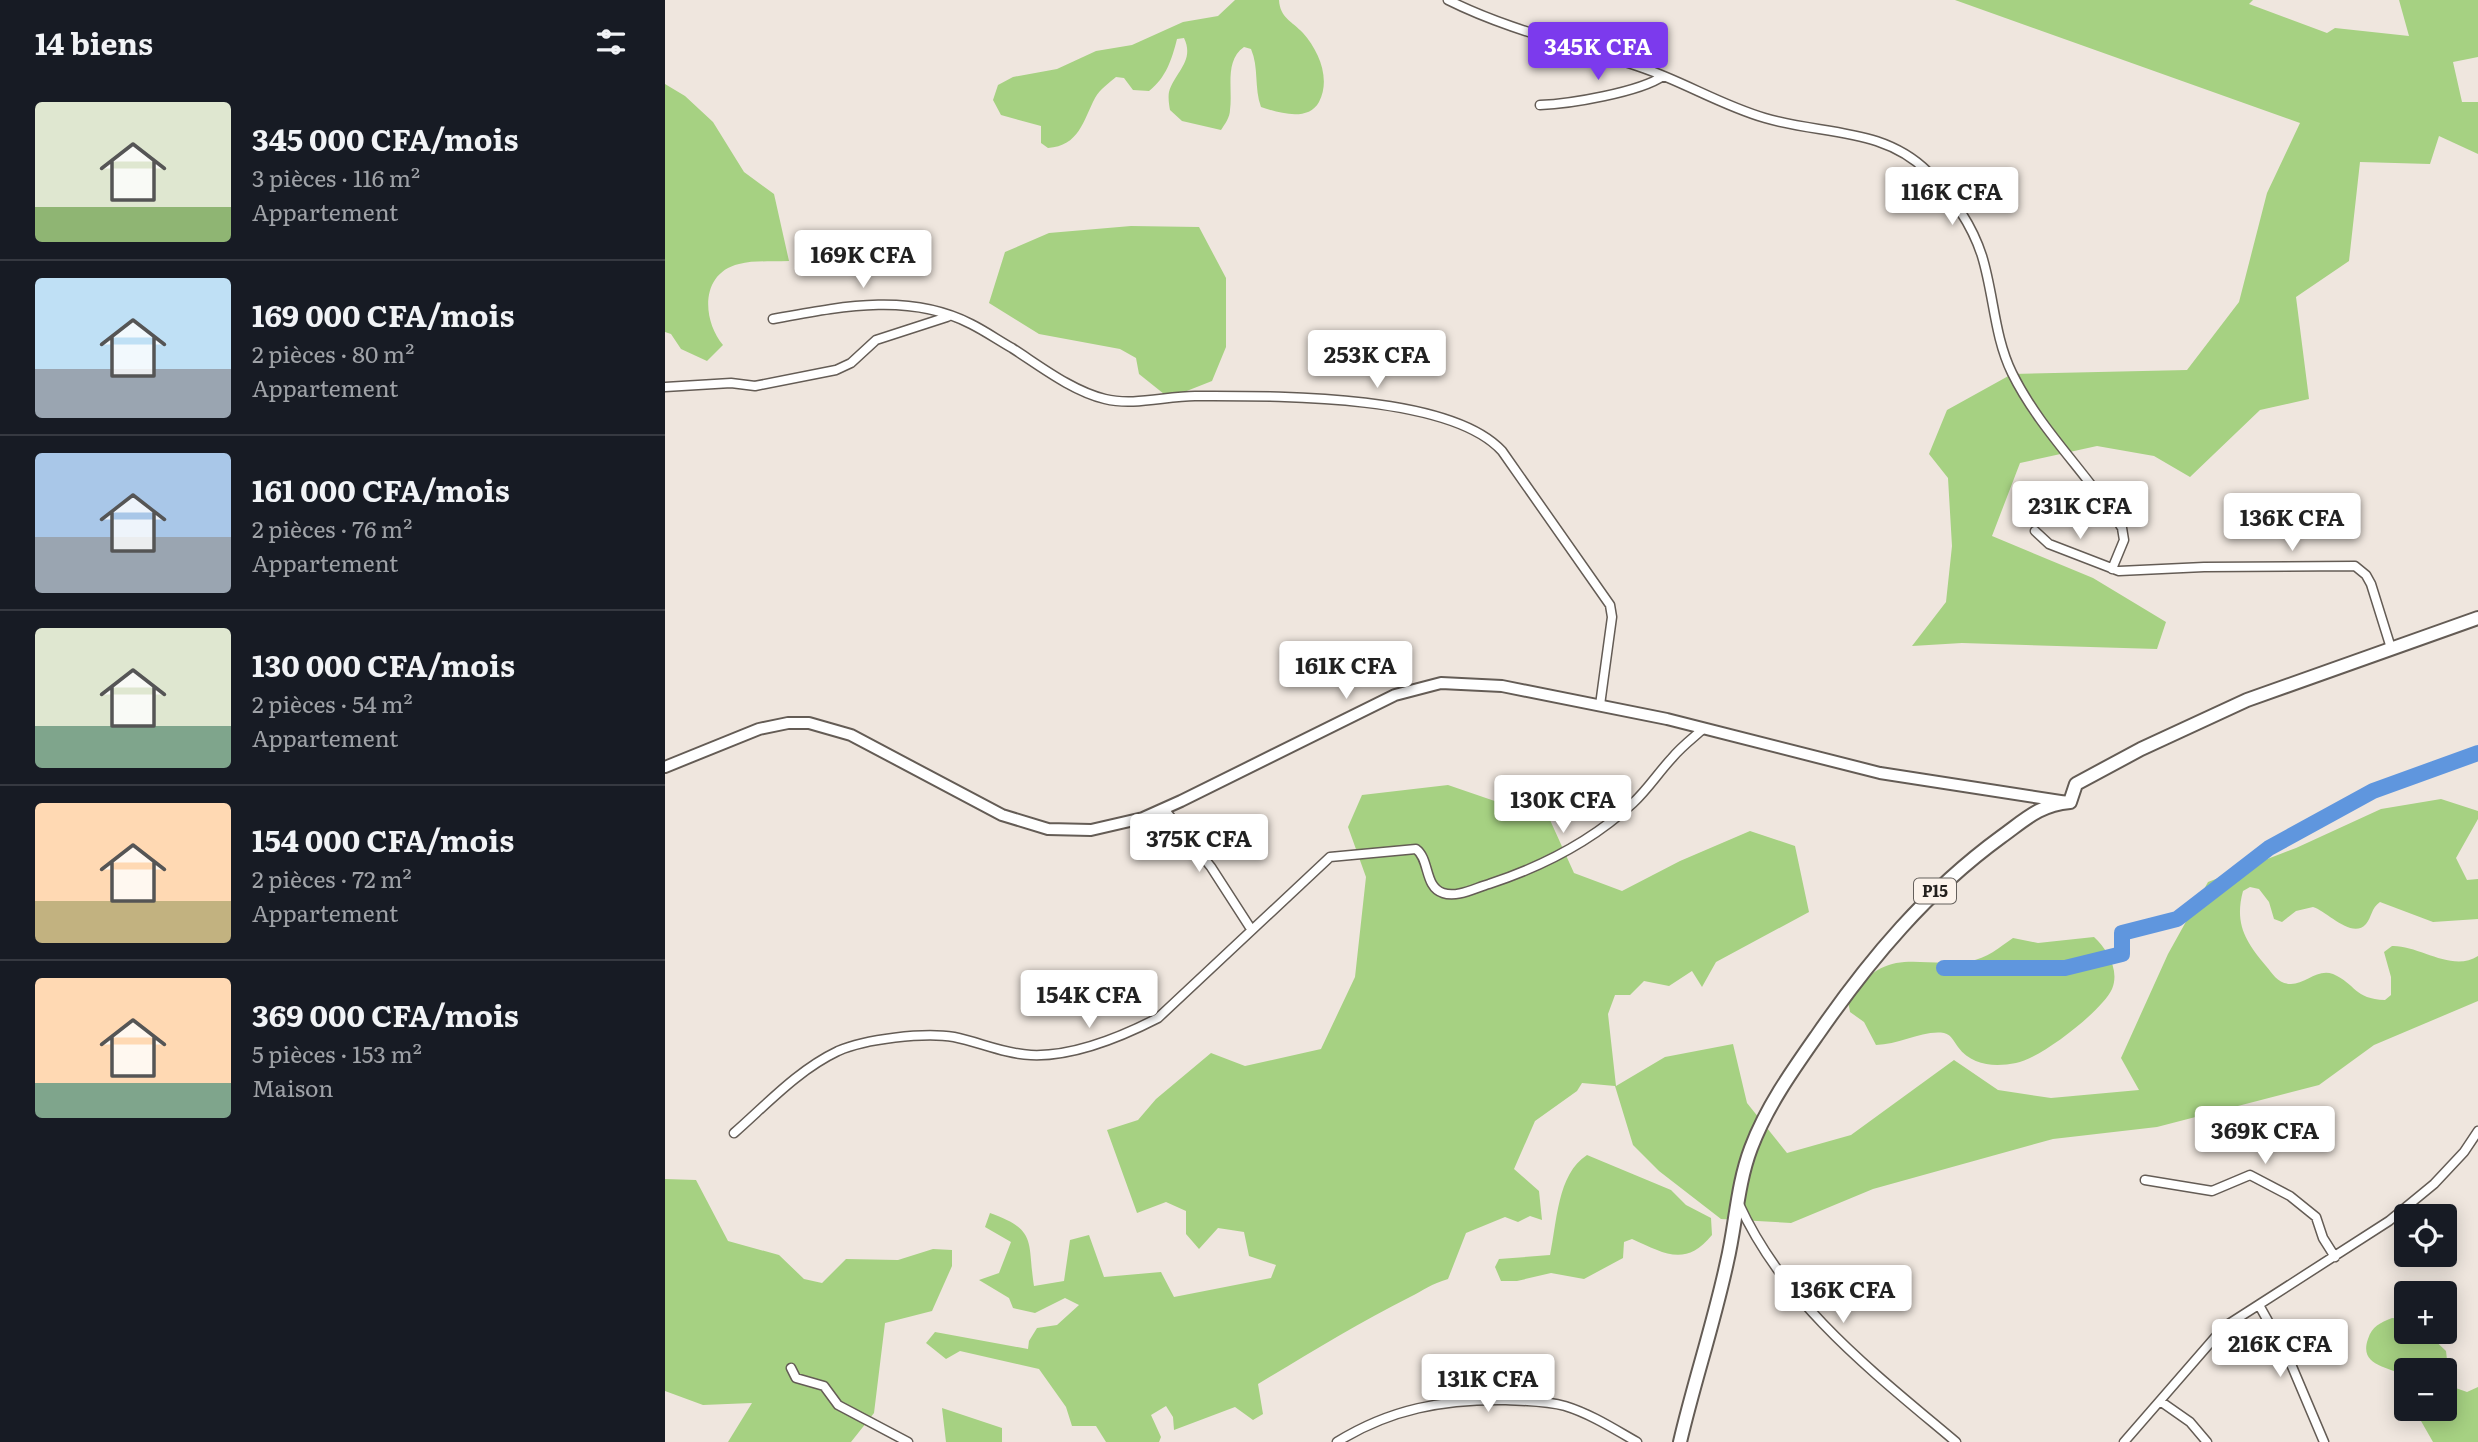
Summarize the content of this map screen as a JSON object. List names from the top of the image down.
{
  "streets": {
    "main road": ["P15"]
  },
  "page": {
    "heading": "14 biens",
    "price": [
      "345K CFA",
      "116K CFA",
      "169K CFA",
      "253K CFA",
      "231K CFA",
      "136K CFA",
      "161K CFA",
      "130K CFA",
      "375K CFA",
      "154K CFA",
      "369K CFA",
      "136K CFA",
      "216K CFA",
      "131K CFA"
    ],
    "list": [
      {
        "name": "345 000 CFA/mois",
        "note": "3 pièces · 116 m² · Appartement"
      },
      {
        "name": "169 000 CFA/mois",
        "note": "2 pièces · 80 m² · Appartement"
      },
      {
        "name": "161 000 CFA/mois",
        "note": "2 pièces · 76 m² · Appartement"
      },
      {
        "name": "130 000 CFA/mois",
        "note": "2 pièces · 54 m² · Appartement"
      },
      {
        "name": "154 000 CFA/mois",
        "note": "2 pièces · 72 m² · Appartement"
      },
      {
        "name": "369 000 CFA/mois",
        "note": "5 pièces · 153 m² · Maison"
      }
    ],
    "map_buttons": ["+", "−"]
  }
}
